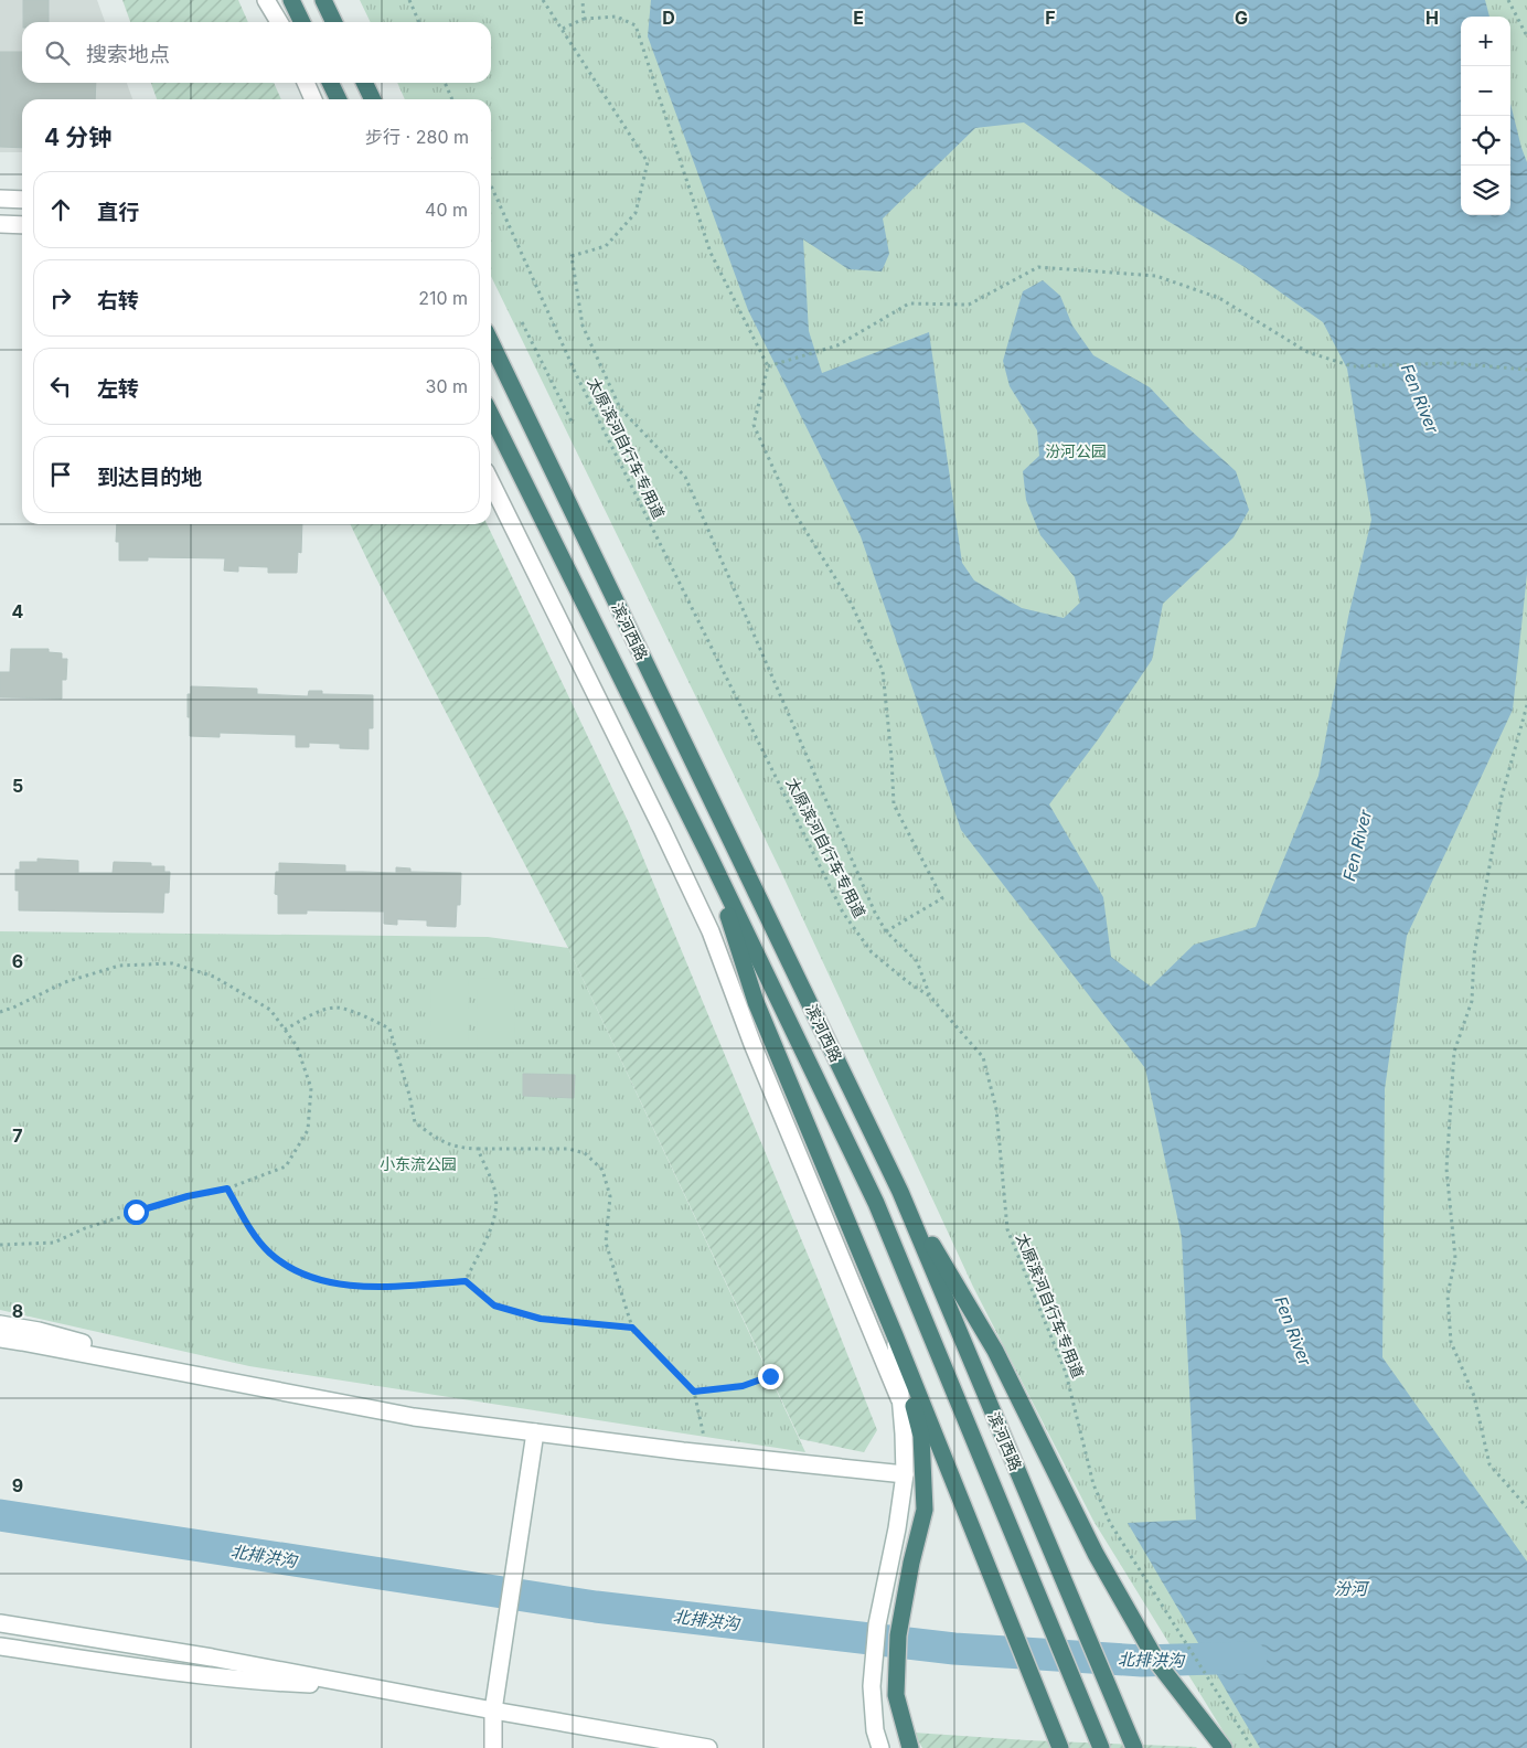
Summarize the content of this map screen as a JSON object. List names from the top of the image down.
{
  "streets": {
    "highway": ["滨河西路"],
    "path": ["太原滨河自行车专用道"]
  },
  "water": ["Fen River", "北排洪沟", "汾河"],
  "parks": ["汾河公园", "小东流公园"],
  "page": {
    "map_buttons": ["+", "−"],
    "search": "搜索地点",
    "heading": ["4 分钟", "步行 · 280 m"],
    "list": [
      ["直行", "40 m"],
      ["右转", "210 m"],
      ["左转", "30 m"],
      "到达目的地"
    ]
  },
  "grid": {
    "columns": [
      "D",
      "E",
      "F",
      "G",
      "H"
    ],
    "rows": [
      "4",
      "5",
      "6",
      "7",
      "8",
      "9"
    ]
  }
}
